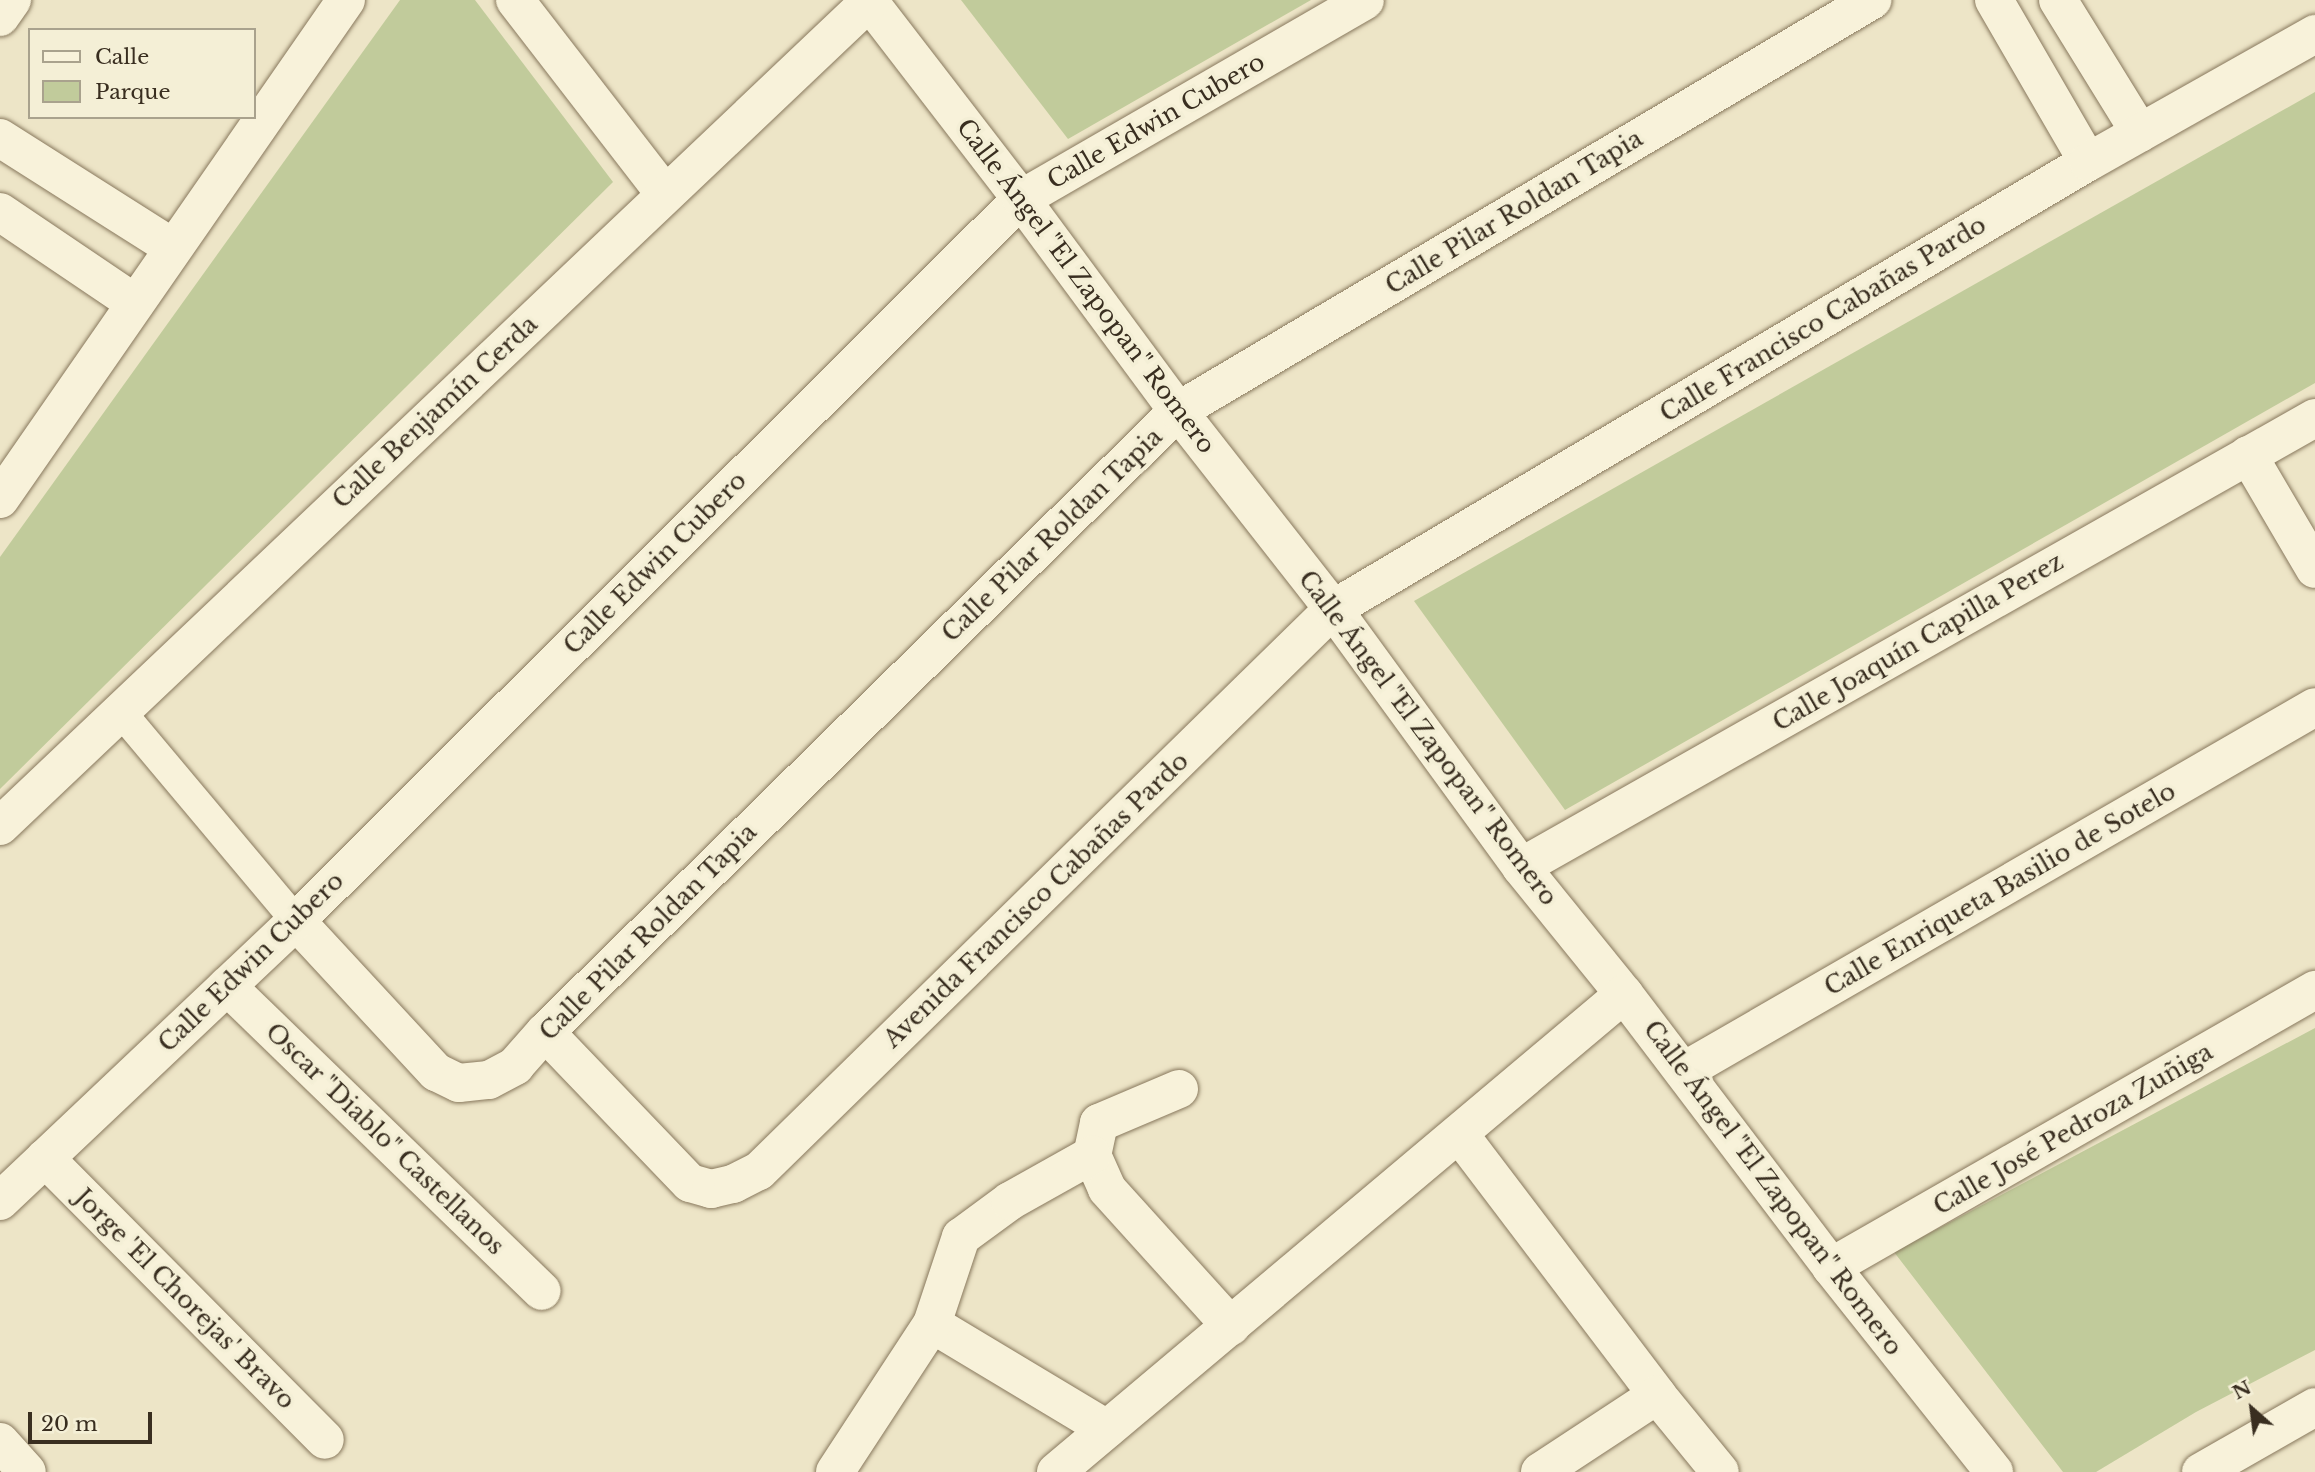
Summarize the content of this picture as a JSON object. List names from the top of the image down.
{
  "streets": {
    "street": [
      "Calle Edwin Cubero",
      "Calle Pilar Roldan Tapia",
      "Calle Ángel \"El Zapopan\" Romero",
      "Calle Francisco Cabañas Pardo",
      "Calle Benjamín Cerda",
      "Calle Joaquín Capilla Perez",
      "Calle Enriqueta Basilio de Sotelo",
      "Avenida Francisco Cabañas Pardo",
      "Calle José Pedroza Zuñiga",
      "Oscar \"Diablo\" Castellanos",
      "Jorge 'El Chorejas' Bravo"
    ]
  },
  "crossings": [
    ["Calle Edwin Cubero", "Calle Pilar Roldan Tapia"],
    ["Calle Edwin Cubero", "Calle Ángel \"El Zapopan\" Romero"],
    ["Calle Edwin Cubero", "Oscar \"Diablo\" Castellanos"],
    ["Calle Edwin Cubero", "Jorge 'El Chorejas' Bravo"],
    ["Calle Pilar Roldan Tapia", "Calle Ángel \"El Zapopan\" Romero"],
    ["Calle Pilar Roldan Tapia", "Avenida Francisco Cabañas Pardo"],
    ["Calle Ángel \"El Zapopan\" Romero", "Calle Francisco Cabañas Pardo"],
    ["Calle Ángel \"El Zapopan\" Romero", "Calle Benjamín Cerda"],
    ["Calle Ángel \"El Zapopan\" Romero", "Calle Joaquín Capilla Perez"],
    ["Calle Ángel \"El Zapopan\" Romero", "Calle Enriqueta Basilio de Sotelo"],
    ["Calle Ángel \"El Zapopan\" Romero", "Avenida Francisco Cabañas Pardo"],
    ["Calle Ángel \"El Zapopan\" Romero", "Calle José Pedroza Zuñiga"],
    ["Calle Francisco Cabañas Pardo", "Avenida Francisco Cabañas Pardo"]
  ],
  "legend": ["Calle", "Parque"],
  "scale_bar": "20 m",
  "north": "top left"
}
